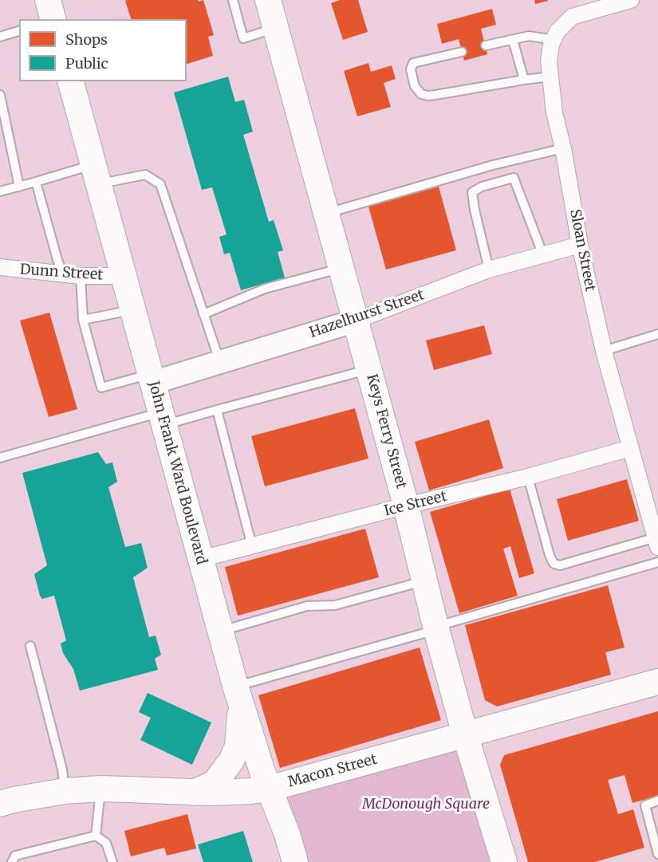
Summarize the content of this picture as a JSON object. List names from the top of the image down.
{
  "streets": {
    "main road": [
      "Hazelhurst Street",
      "Keys Ferry Street",
      "John Frank Ward Boulevard",
      "Macon Street"
    ],
    "street": ["Sloan Street", "Dunn Street", "Ice Street"]
  },
  "crossings": [
    ["Sloan Street", "Hazelhurst Street"],
    ["Sloan Street", "Ice Street"],
    ["Dunn Street", "John Frank Ward Boulevard"],
    ["Hazelhurst Street", "Keys Ferry Street"],
    ["Hazelhurst Street", "John Frank Ward Boulevard"],
    ["Keys Ferry Street", "Ice Street"],
    ["Keys Ferry Street", "Macon Street"],
    ["John Frank Ward Boulevard", "Ice Street"],
    ["John Frank Ward Boulevard", "Macon Street"]
  ],
  "parks": ["McDonough Square"],
  "legend": ["Shops", "Public"]
}
